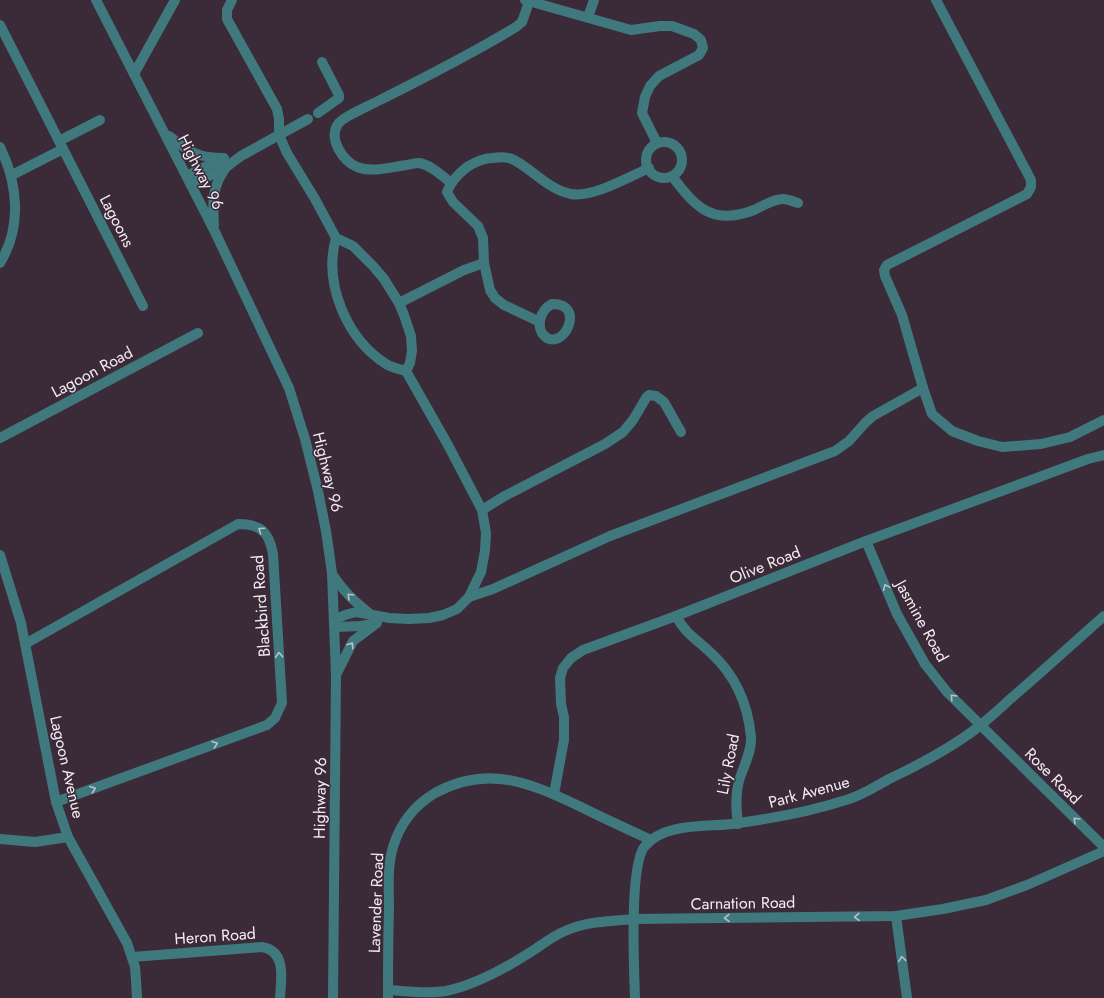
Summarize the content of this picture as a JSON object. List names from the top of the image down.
{
  "streets": {
    "street": [
      "Highway 96",
      "Lagoons",
      "Lagoon Road",
      "Olive Road",
      "Blackbird Road",
      "Jasmine Road",
      "Lily Road",
      "Lagoon Avenue",
      "Rose Road",
      "Park Avenue",
      "Lavender Road",
      "Carnation Road",
      "Heron Road"
    ]
  },
  "crossings": [
    ["Olive Road", "Jasmine Road"],
    ["Olive Road", "Lily Road"],
    ["Olive Road", "Lavender Road"],
    ["Blackbird Road", "Lagoon Avenue"],
    ["Jasmine Road", "Rose Road"],
    ["Jasmine Road", "Park Avenue"],
    ["Lily Road", "Park Avenue"],
    ["Lagoon Avenue", "Heron Road"],
    ["Rose Road", "Park Avenue"],
    ["Park Avenue", "Lavender Road"],
    ["Lavender Road", "Carnation Road"]
  ],
  "one_way": ["Jasmine Road", "Rose Road", "Carnation Road"]
}
